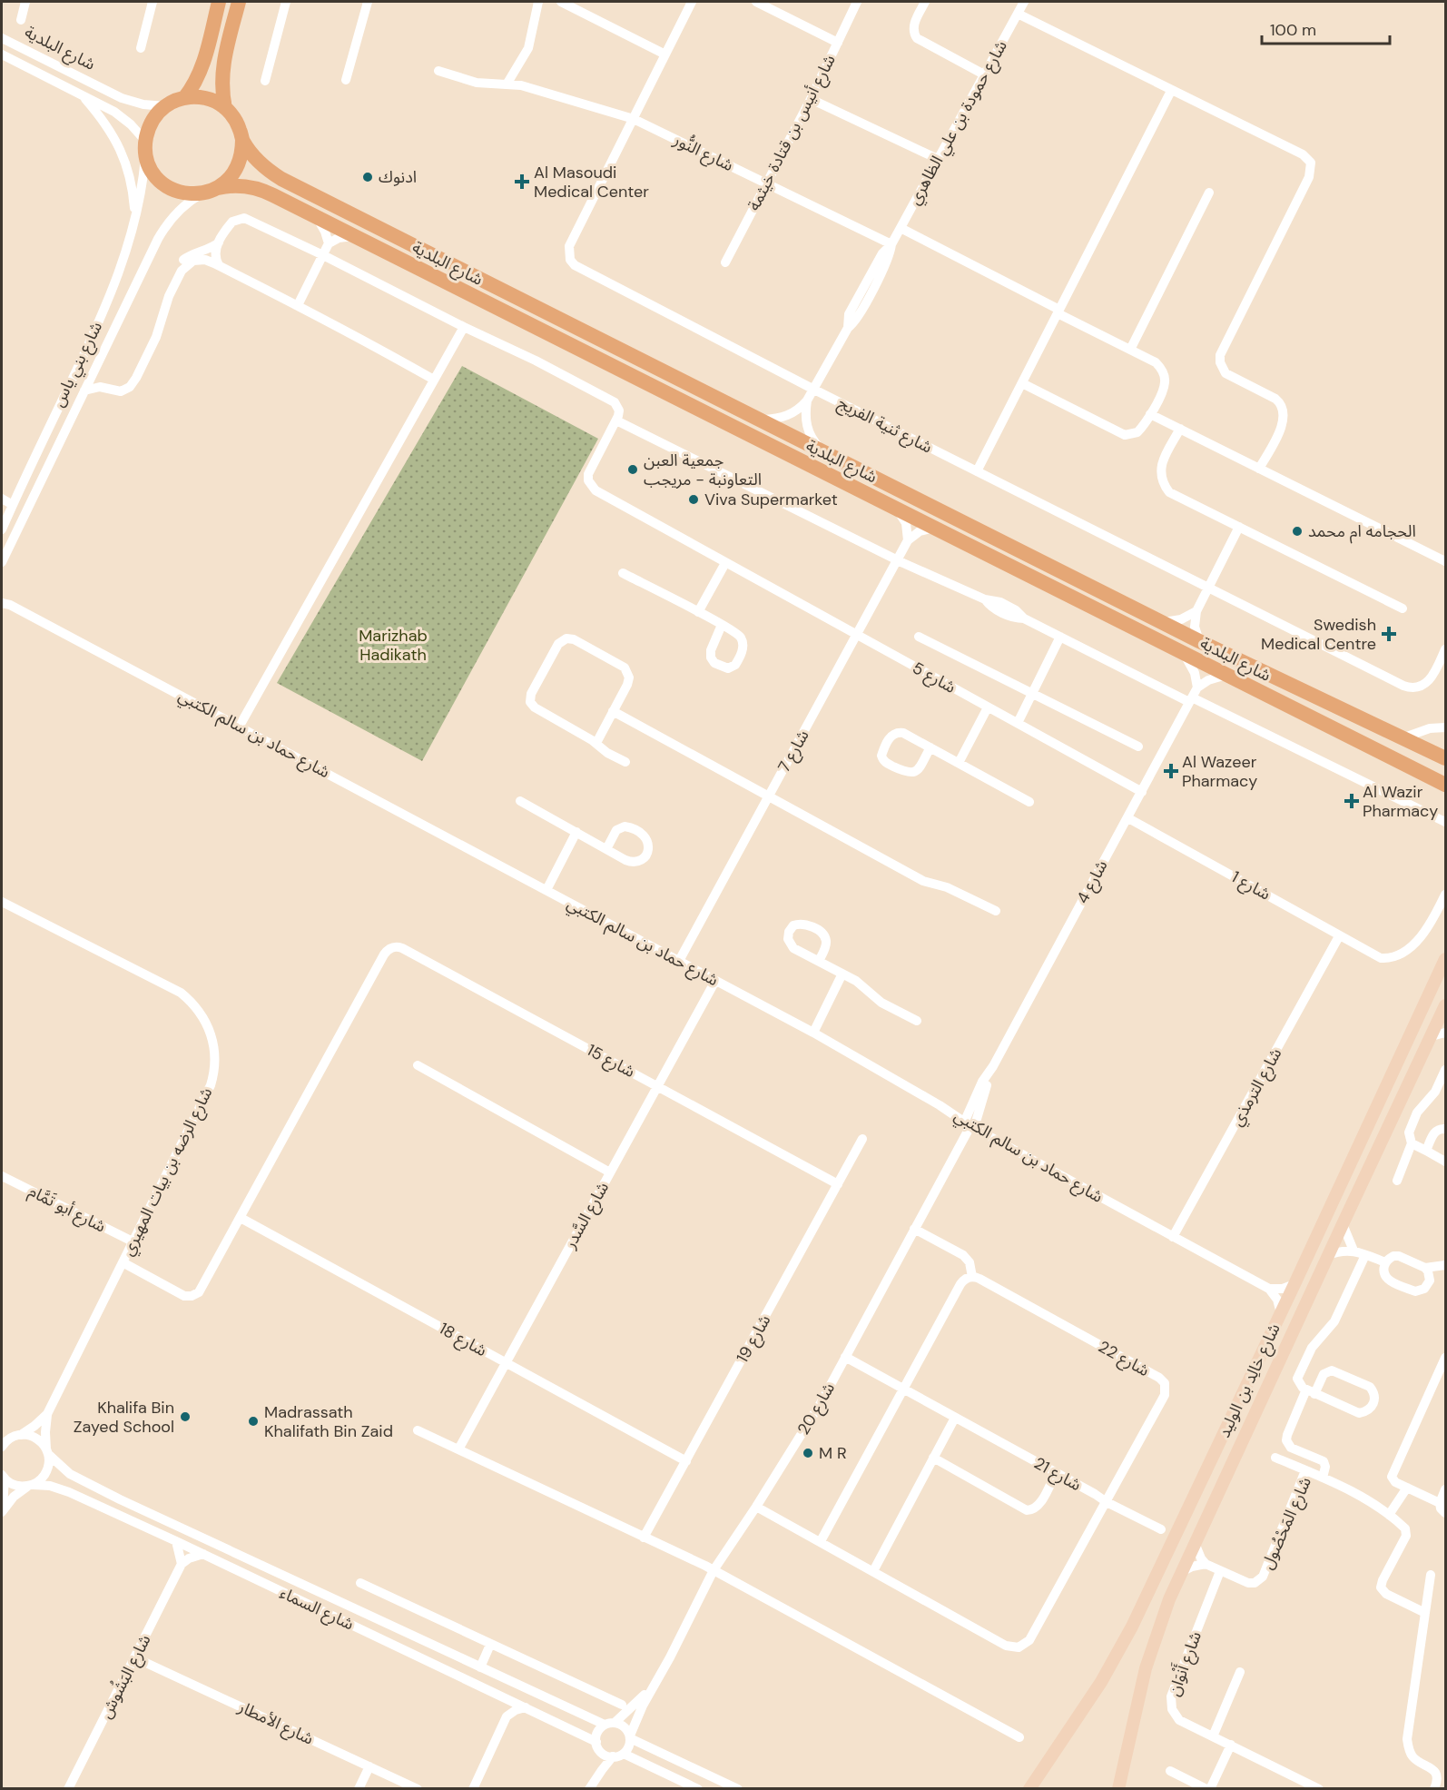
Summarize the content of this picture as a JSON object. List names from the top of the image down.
{
  "streets": {
    "main road": ["شارع البلدية"],
    "street": [
      "شارع حمودة بن علي الظاهري",
      "شارع أنيس بن قتادة خيثمة",
      "شارع النُّور",
      "شارع بني ياس",
      "شارع ثنية الفريج",
      "شارع 5",
      "شارع حماد بن سالم الكتبي",
      "شارع 7",
      "شارع 4",
      "شارع 1",
      "شارع 15",
      "شارع الترمذي",
      "شارع الرضه بن بيات المهيري",
      "شارع أبو تَمَّام",
      "شارع السَّدر",
      "شارع 19",
      "شارع 18",
      "شارع 22",
      "شارع خالِد بن الوليد",
      "شارع 20",
      "شارع 21",
      "شارع المَحْصُول",
      "شارع السماء",
      "شارع أَنْوَان",
      "شارع البَشُوش",
      "شارع الأمطار"
    ]
  },
  "crossings": [
    ["شارع البلدية", "شارع حمودة بن علي الظاهري"],
    ["شارع البلدية", "شارع بني ياس"],
    ["شارع حمودة بن علي الظاهري", "شارع النُّور"],
    ["شارع حمودة بن علي الظاهري", "شارع ثنية الفريج"],
    ["شارع أنيس بن قتادة خيثمة", "شارع النُّور"],
    ["شارع النُّور", "شارع ثنية الفريج"],
    ["شارع 5", "شارع 7"],
    ["شارع 5", "شارع 4"],
    ["شارع حماد بن سالم الكتبي", "شارع 7"],
    ["شارع حماد بن سالم الكتبي", "شارع 4"],
    ["شارع حماد بن سالم الكتبي", "شارع الترمذي"],
    ["شارع حماد بن سالم الكتبي", "شارع السَّدر"],
    ["شارع حماد بن سالم الكتبي", "شارع 20"],
    ["شارع 4", "شارع 1"],
    ["شارع 4", "شارع 20"],
    ["شارع 1", "شارع الترمذي"],
    ["شارع 15", "شارع السَّدر"],
    ["شارع 15", "شارع 19"],
    ["شارع 15", "شارع 18"],
    ["شارع الرضه بن بيات المهيري", "شارع أبو تَمَّام"],
    ["شارع الرضه بن بيات المهيري", "شارع السماء"],
    ["شارع السَّدر", "شارع 18"],
    ["شارع 19", "شارع 18"],
    ["شارع 22", "شارع 20"],
    ["شارع 22", "شارع 21"],
    ["شارع 20", "شارع 21"],
    ["شارع 20", "شارع السماء"],
    ["شارع المَحْصُول", "شارع أَنْوَان"],
    ["شارع البَشُوش", "شارع الأمطار"]
  ],
  "parks": ["Marizhab Hadikath"],
  "places": {
    "other": [
      "ادنوك",
      "جمعية العبن التعاونبة - مريجب",
      "Viva Supermarket",
      "الحجامه ام محمد",
      "Khalifa Bin Zayed School",
      "Madrassath Khalifath Bin Zaid",
      "M R"
    ],
    "health": [
      "Al Masoudi Medical Center",
      "Swedish Medical Centre",
      "Al Wazeer Pharmacy",
      "Al Wazir Pharmacy"
    ]
  },
  "scale_bar": "100 m"
}
